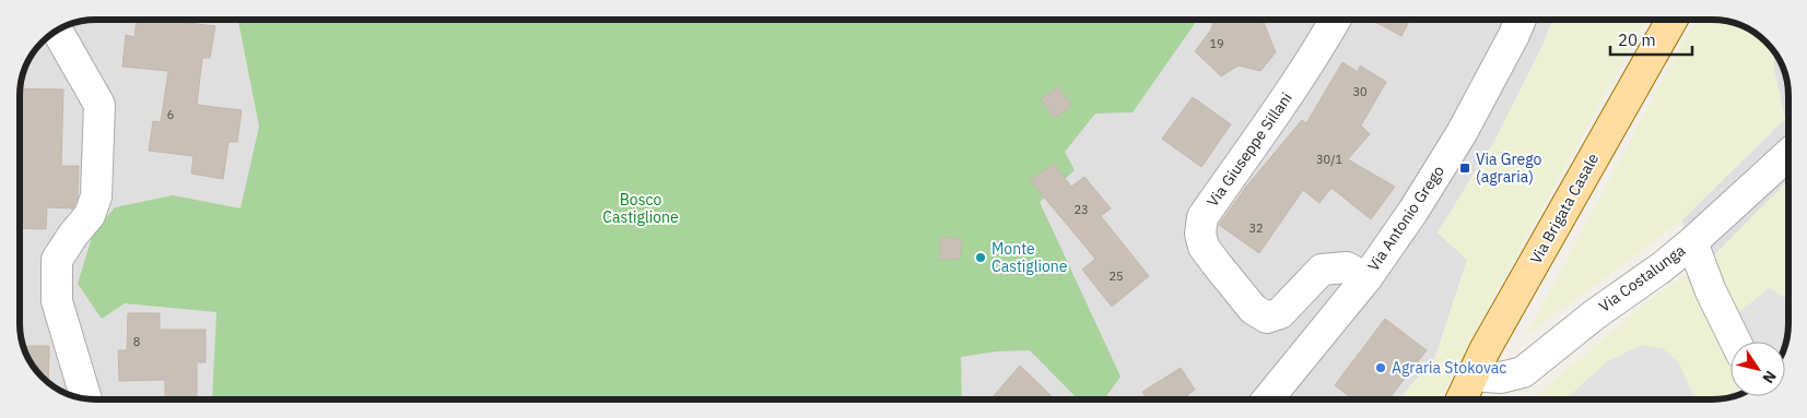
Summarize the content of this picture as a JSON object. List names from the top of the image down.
{
  "streets": {
    "main road": ["Via Brigata Casale"],
    "street": ["Via Giuseppe Sillani", "Via Antonio Grego", "Via Costalunga"]
  },
  "crossings": [
    ["Via Giuseppe Sillani", "Via Antonio Grego"],
    ["Via Brigata Casale", "Via Costalunga"]
  ],
  "parks": ["Bosco Castiglione"],
  "places": {
    "transit": ["Via Grego (agraria)"],
    "other": ["Monte Castiglione", "Agraria Stokovac"]
  },
  "house_numbers": [
    "19",
    "30",
    "6",
    "30/1",
    "23",
    "32",
    "25",
    "8"
  ],
  "scale_bar": "20 m",
  "north": "bottom right"
}
